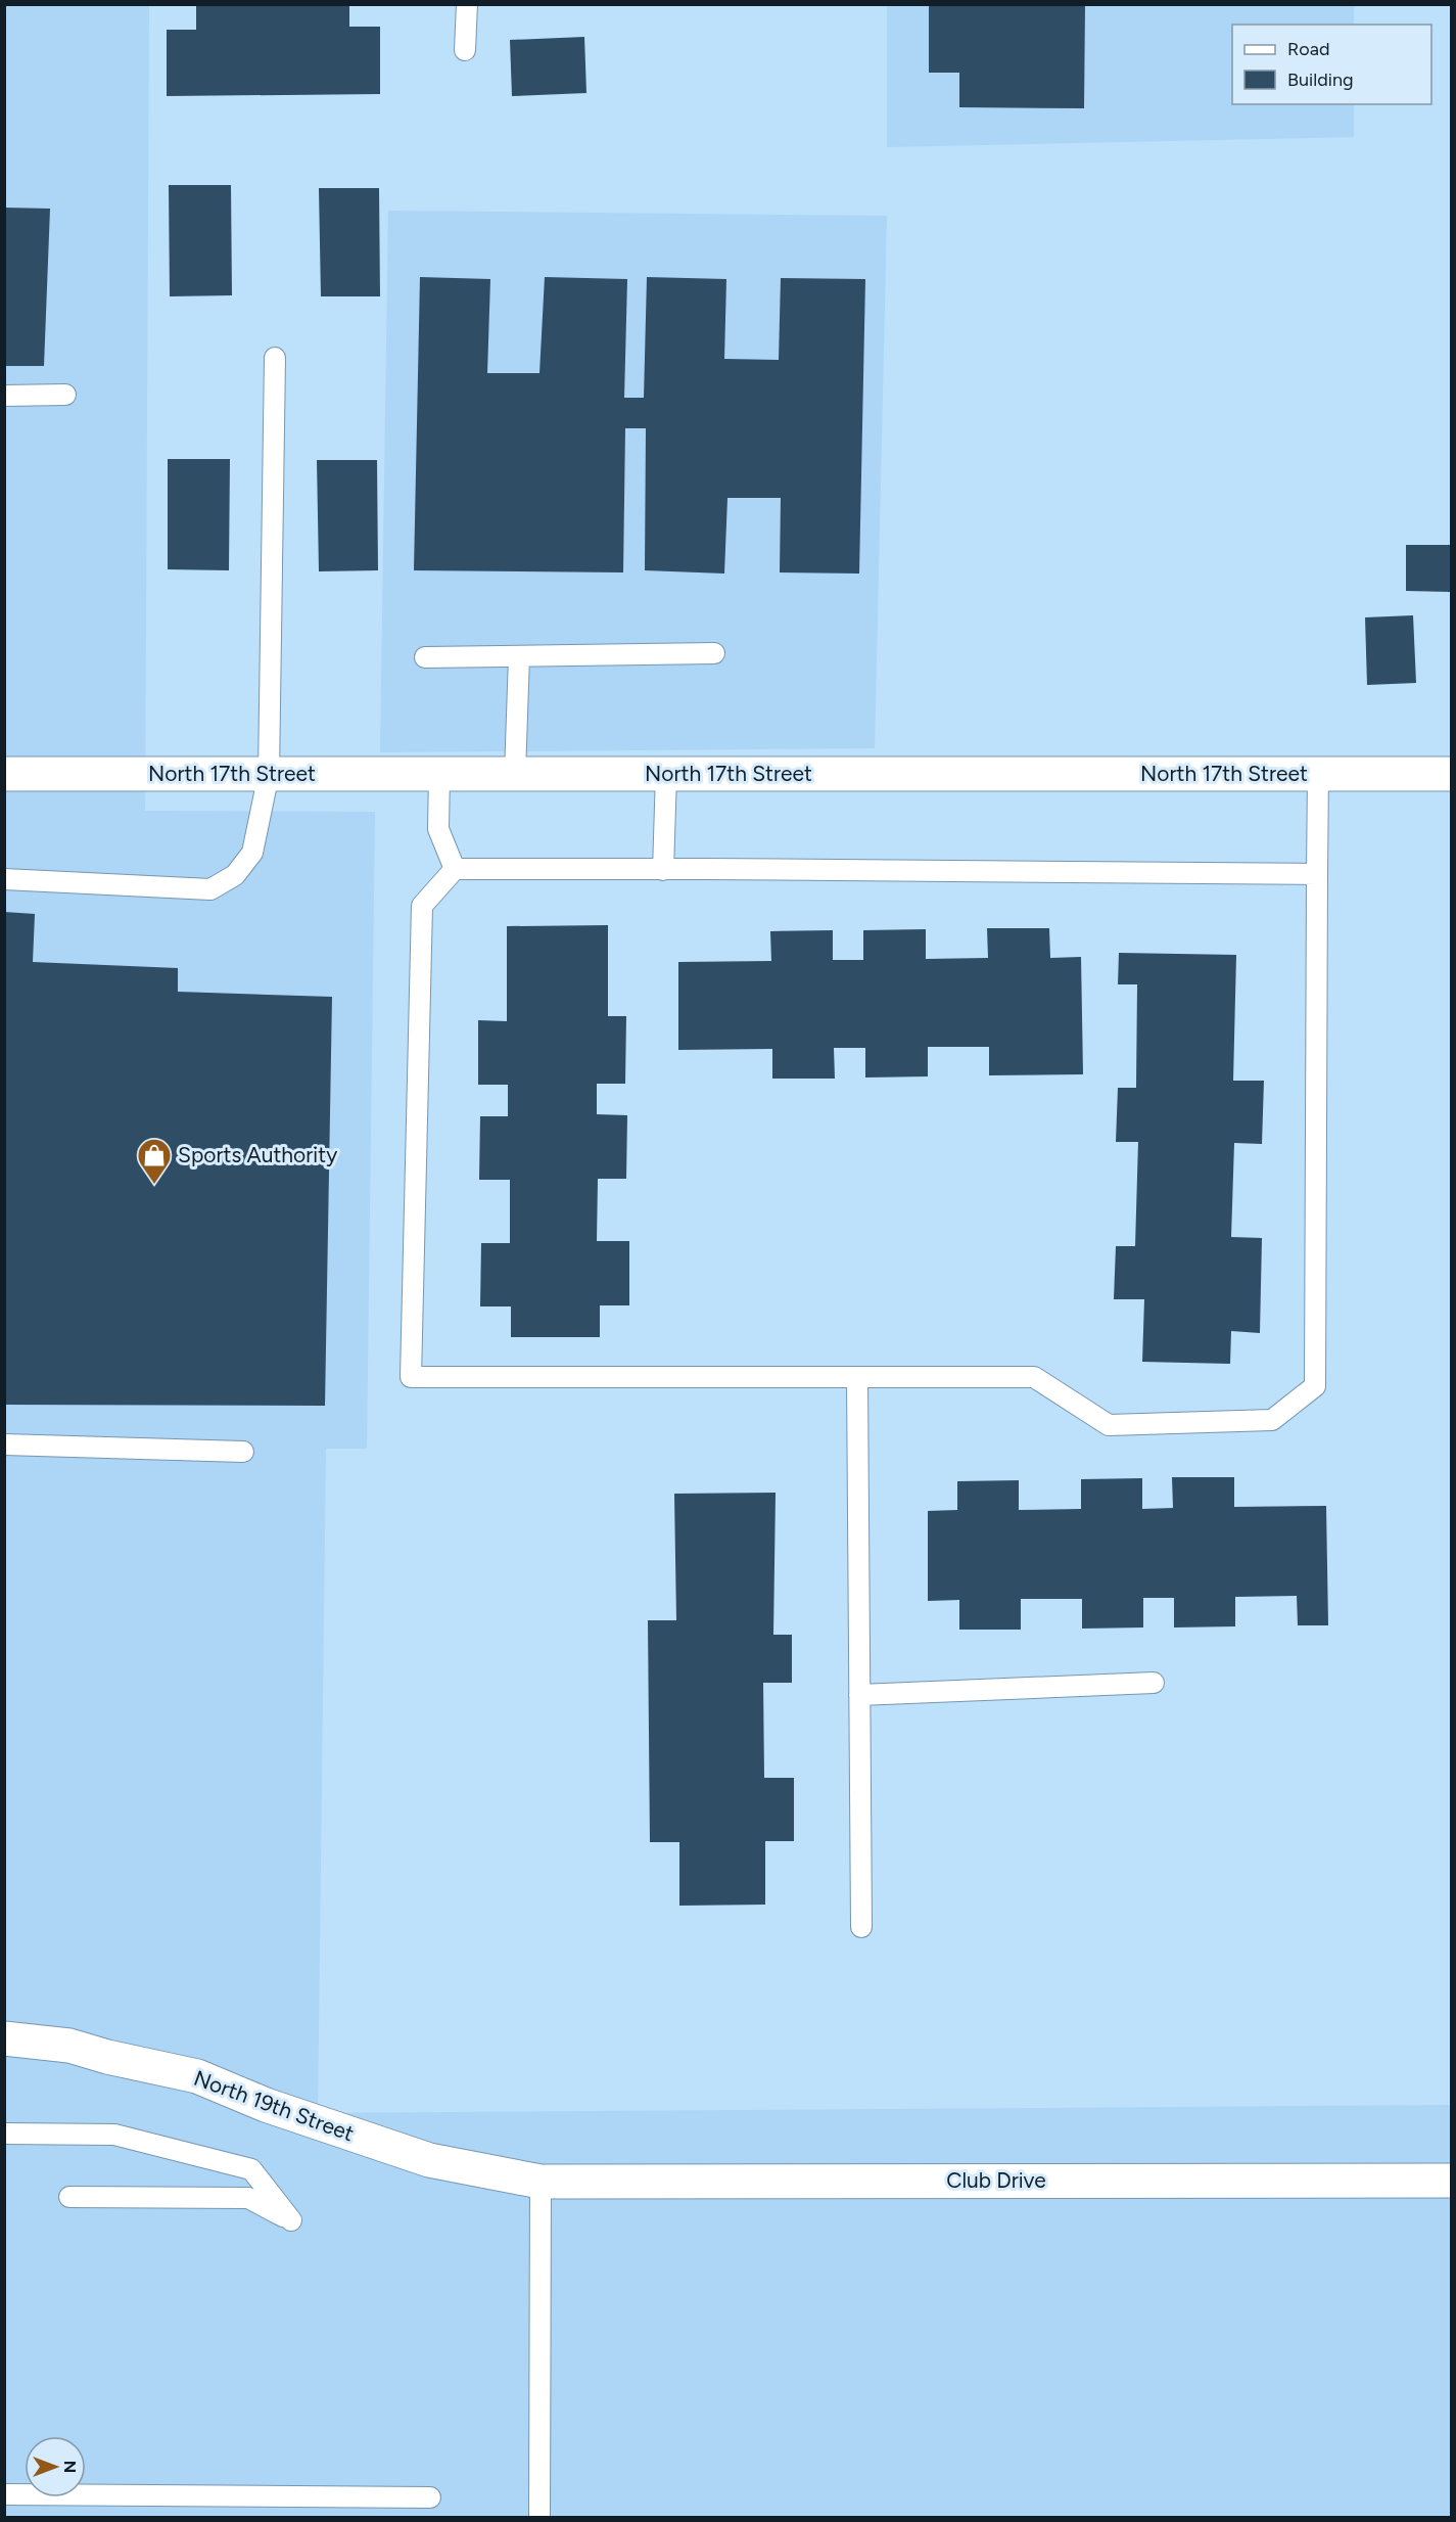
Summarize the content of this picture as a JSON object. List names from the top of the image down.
{
  "streets": {
    "street": ["North 17th Street", "North 19th Street", "Club Drive"]
  },
  "crossings": [
    ["North 19th Street", "Club Drive"]
  ],
  "places": {
    "shop": ["Sports Authority"]
  },
  "legend": ["Road", "Building"],
  "north": "right"
}
